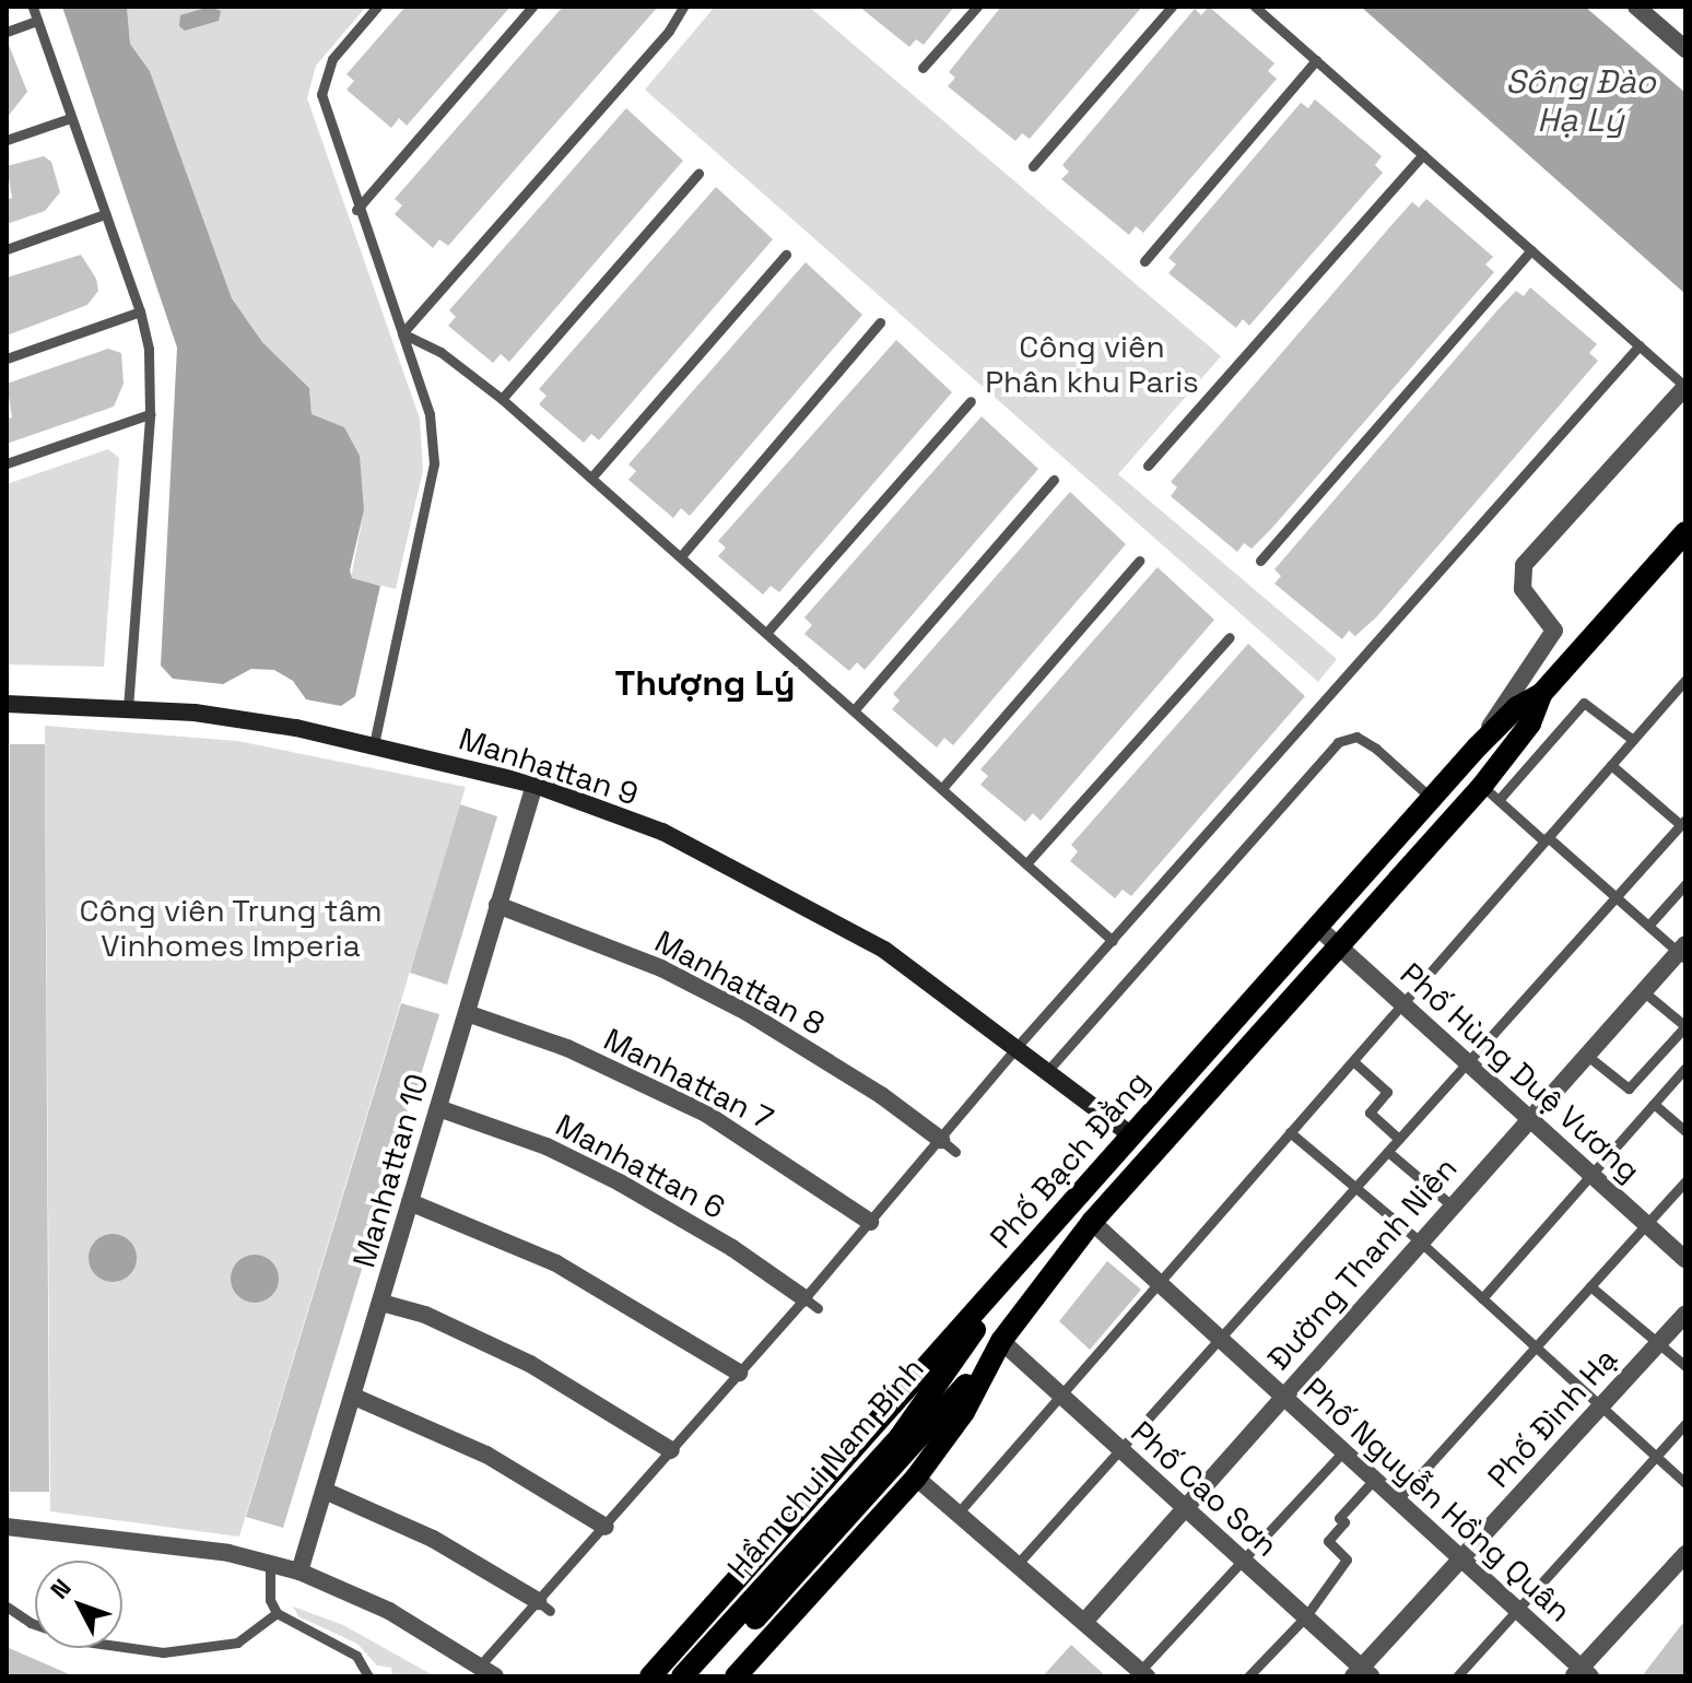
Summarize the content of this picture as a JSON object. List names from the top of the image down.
{
  "streets": {
    "main road": ["Manhattan 9", "Phố Bạch Đằng", "Hầm chui Nam Bính"],
    "street": [
      "Manhattan 8",
      "Phố Hùng Duệ Vương",
      "Manhattan 7",
      "Manhattan 6",
      "Manhattan 10",
      "Đường Thanh Niên",
      "Phố Đình Hạ",
      "Phố Cao Sơn",
      "Phố Nguyễn Hồng Quân"
    ]
  },
  "crossings": [
    ["Manhattan 9", "Phố Bạch Đằng"],
    ["Manhattan 9", "Manhattan 10"],
    ["Manhattan 8", "Manhattan 10"],
    ["Phố Hùng Duệ Vương", "Phố Bạch Đằng"],
    ["Phố Hùng Duệ Vương", "Đường Thanh Niên"],
    ["Manhattan 7", "Manhattan 10"],
    ["Phố Bạch Đằng", "Hầm chui Nam Bính"],
    ["Phố Bạch Đằng", "Phố Cao Sơn"],
    ["Phố Bạch Đằng", "Phố Nguyễn Hồng Quân"],
    ["Manhattan 6", "Manhattan 10"],
    ["Đường Thanh Niên", "Phố Cao Sơn"],
    ["Đường Thanh Niên", "Phố Nguyễn Hồng Quân"],
    ["Phố Đình Hạ", "Phố Cao Sơn"],
    ["Phố Đình Hạ", "Phố Nguyễn Hồng Quân"],
    ["Hầm chui Nam Bính", "Phố Cao Sơn"]
  ],
  "districts": ["Thượng Lý"],
  "water": ["Sông Đào Hạ Lý"],
  "parks": ["Công viên Phân khu Paris", "Công viên Trung tâm Vinhomes Imperia"],
  "north": "top left"
}
